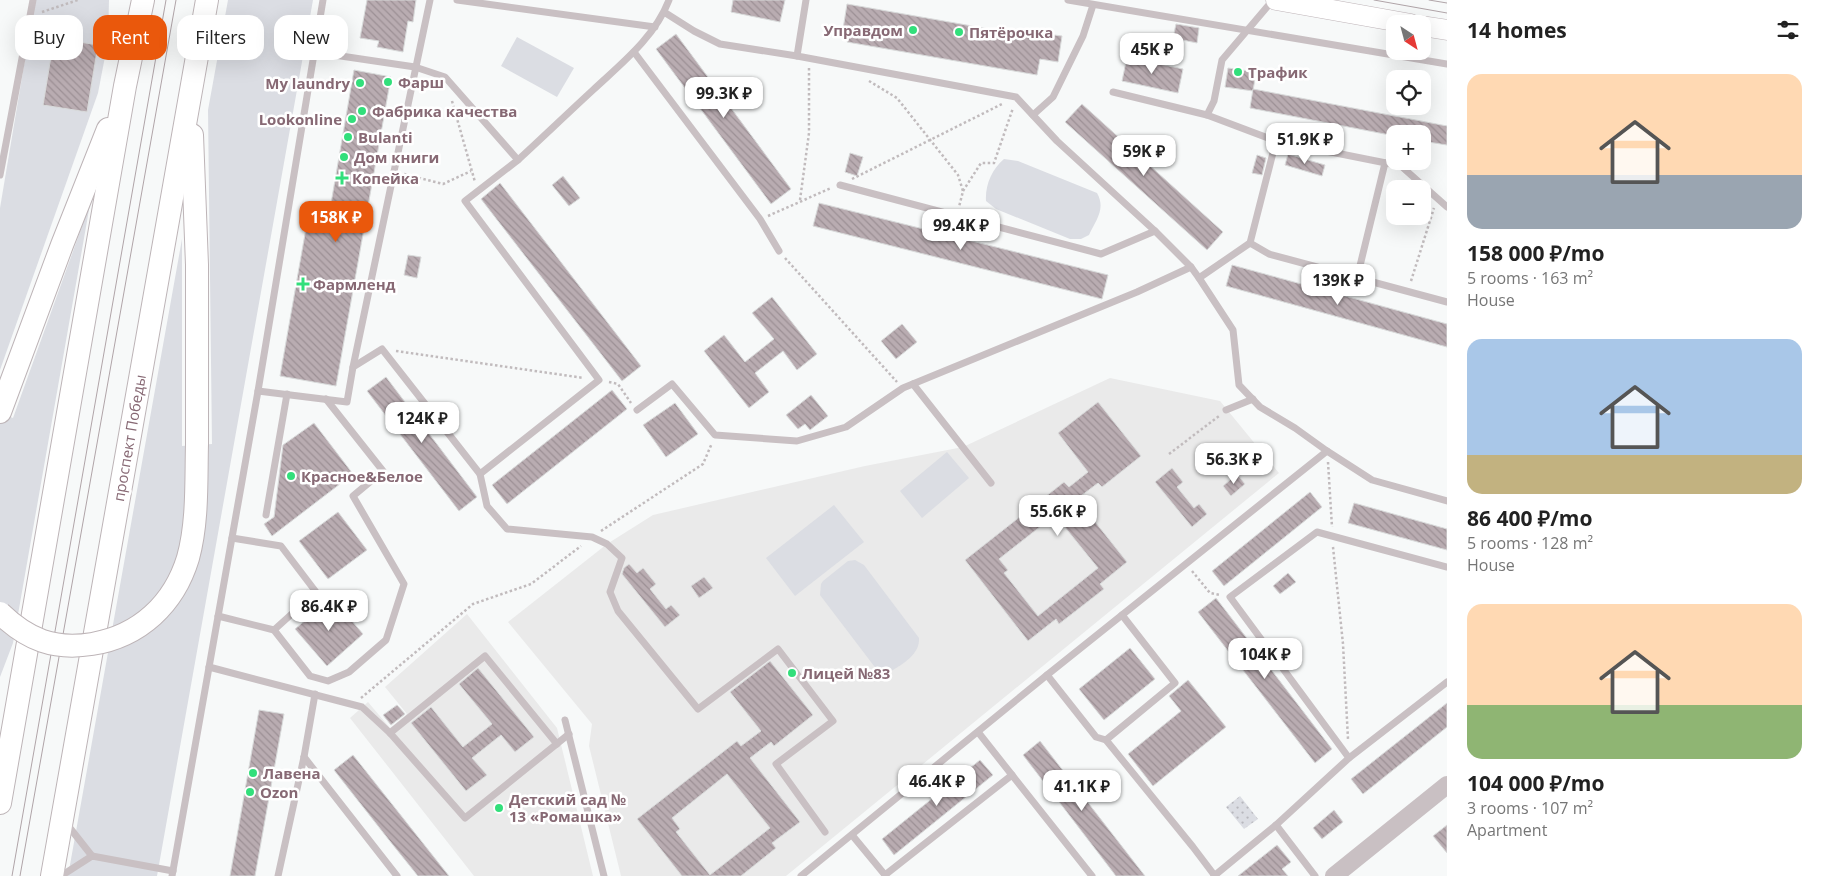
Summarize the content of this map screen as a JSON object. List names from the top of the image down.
{
  "streets": {
    "main road": ["проспект Победы"]
  },
  "places": {
    "other": [
      "Управдом",
      "Пятёрочка",
      "Трафик",
      "Фарш",
      "My laundry",
      "Фабрика качества",
      "Lookonline",
      "Bulanti",
      "Дом книги",
      "Красное&Белое",
      "Лицей №83",
      "Лавена",
      "Ozon",
      "Детский сад № 13 «Ромашка»"
    ],
    "health": ["Копейка", "Фармленд"]
  },
  "north": "bottom right",
  "page": {
    "heading": "14 homes",
    "map_buttons": ["+", "−"],
    "chip": [
      "Buy",
      "Rent",
      "Filters",
      "New"
    ],
    "price": [
      "45K ₽",
      "99.3K ₽",
      "51.9K ₽",
      "59K ₽",
      "158K ₽",
      "99.4K ₽",
      "139K ₽",
      "124K ₽",
      "56.3K ₽",
      "55.6K ₽",
      "86.4K ₽",
      "104K ₽",
      "46.4K ₽",
      "41.1K ₽"
    ],
    "list": [
      {
        "name": "158 000 ₽/mo",
        "note": "5 rooms · 163 m² · House"
      },
      {
        "name": "86 400 ₽/mo",
        "note": "5 rooms · 128 m² · House"
      },
      {
        "name": "104 000 ₽/mo",
        "note": "3 rooms · 107 m² · Apartment"
      }
    ]
  }
}
